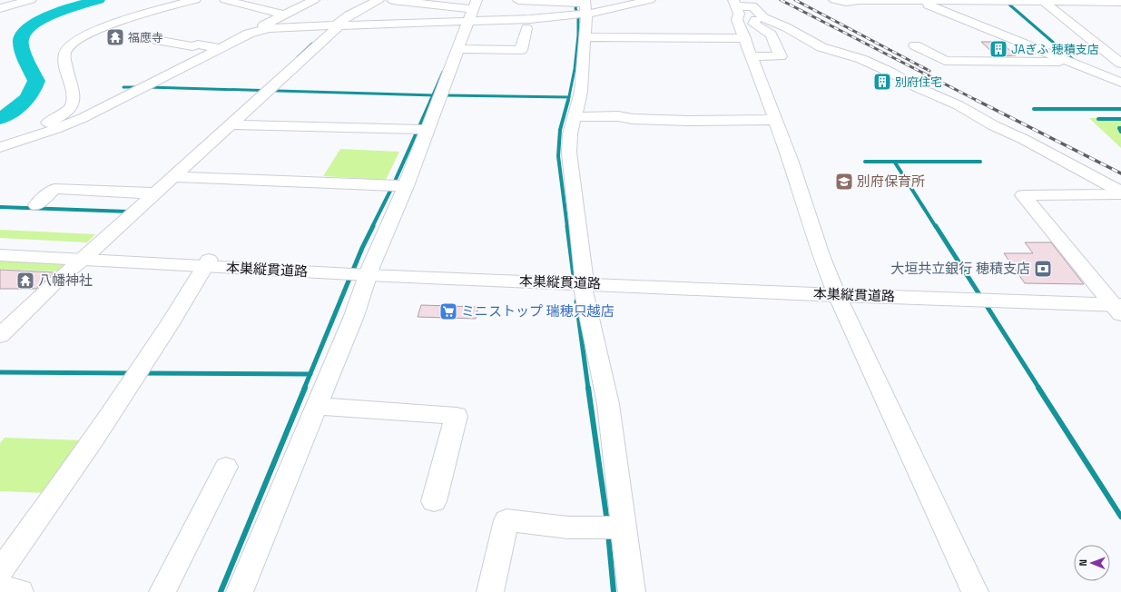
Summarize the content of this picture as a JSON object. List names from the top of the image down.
{
  "streets": {
    "main road": ["本巣縦貫道路"]
  },
  "places": {
    "temple": ["福應寺", "八幡神社"],
    "building": ["JAぎふ 穂積支店", "別府住宅"],
    "school or university": ["別府保育所"],
    "bank": ["大垣共立銀行 穂積支店"],
    "supermarket": ["ミニストップ 瑞穂只越店"]
  },
  "north": "left"
}
